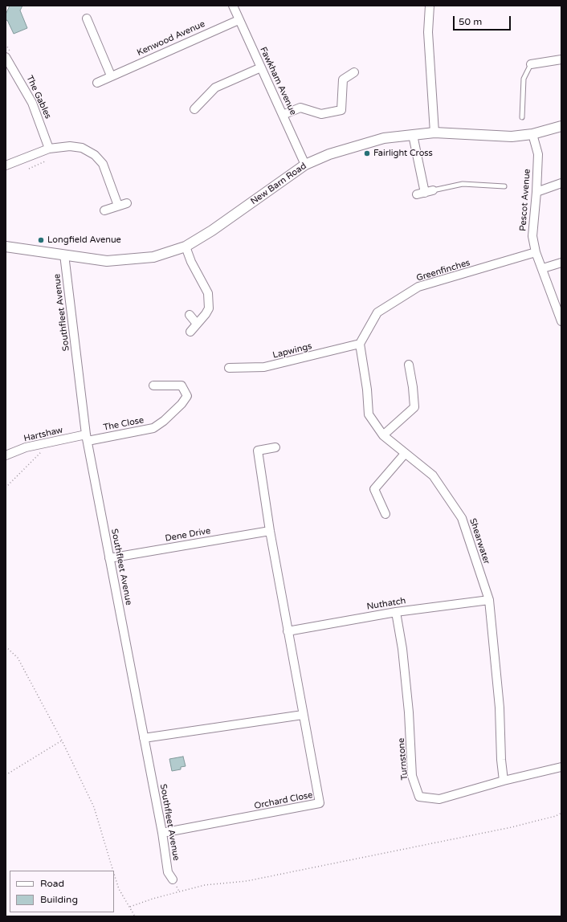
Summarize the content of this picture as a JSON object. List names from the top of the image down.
{
  "streets": {
    "street": [
      "Kenwood Avenue",
      "Fawkham Avenue",
      "The Gables",
      "New Barn Road",
      "Pescot Avenue",
      "Greenfinches",
      "Southfleet Avenue",
      "Lapwings",
      "The Close",
      "Hartshaw",
      "Dene Drive",
      "Shearwater",
      "Nuthatch",
      "Turnstone",
      "Orchard Close"
    ]
  },
  "crossings": [
    ["Kenwood Avenue", "Fawkham Avenue"],
    ["Fawkham Avenue", "New Barn Road"],
    ["New Barn Road", "Pescot Avenue"],
    ["New Barn Road", "Southfleet Avenue"],
    ["Pescot Avenue", "Greenfinches"],
    ["Greenfinches", "Lapwings"],
    ["Greenfinches", "Shearwater"],
    ["Southfleet Avenue", "The Close"],
    ["Southfleet Avenue", "Hartshaw"],
    ["Southfleet Avenue", "Dene Drive"],
    ["Southfleet Avenue", "Orchard Close"],
    ["Lapwings", "Shearwater"],
    ["The Close", "Hartshaw"],
    ["Shearwater", "Nuthatch"],
    ["Shearwater", "Turnstone"],
    ["Nuthatch", "Turnstone"],
    ["Nuthatch", "Orchard Close"]
  ],
  "places": ["Fairlight Cross", "Longfield Avenue"],
  "legend": ["Road", "Building"],
  "scale_bar": "50 m"
}
